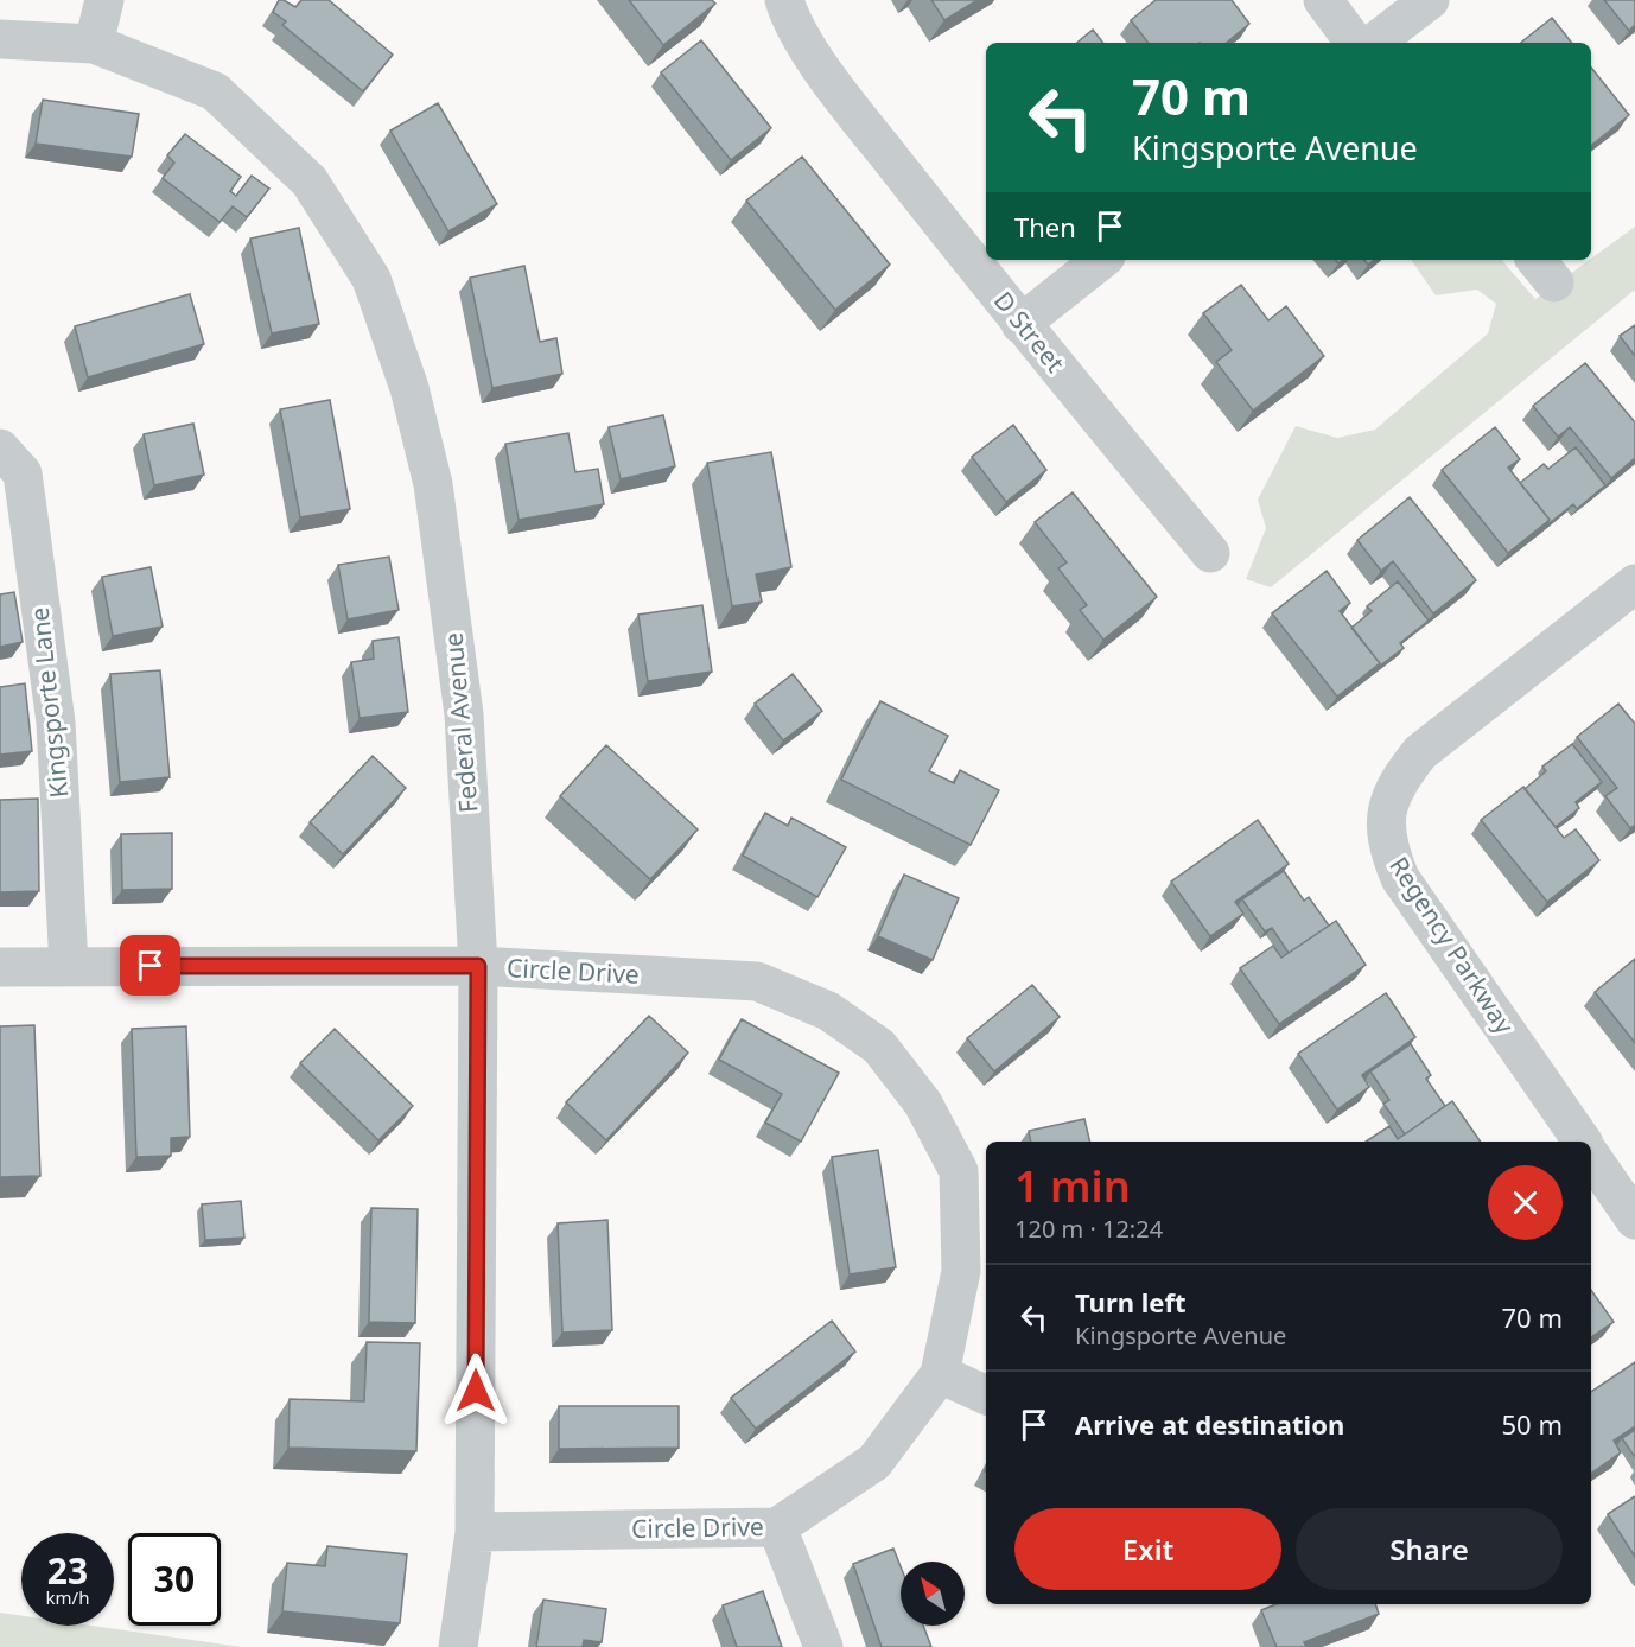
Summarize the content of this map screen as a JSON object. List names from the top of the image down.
{
  "streets": {
    "street": [
      "D Street",
      "Kingsporte Lane",
      "Federal Avenue",
      "Regency Parkway",
      "Circle Drive"
    ]
  },
  "crossings": [
    ["Kingsporte Lane", "Circle Drive"],
    ["Federal Avenue", "Circle Drive"]
  ],
  "north": "top left",
  "page": {
    "turn": ["70 m", "Kingsporte Avenue"],
    "then": "Then",
    "heading": ["1 min", "120 m · 12:24"],
    "list": [
      {
        "name": "Turn left",
        "note": "Kingsporte Avenue",
        "value": "70 m"
      },
      {
        "name": "Arrive at destination",
        "value": "50 m"
      }
    ],
    "buttons": ["Exit", "Share"],
    "speed": "23 km/h",
    "limit": "30"
  }
}
